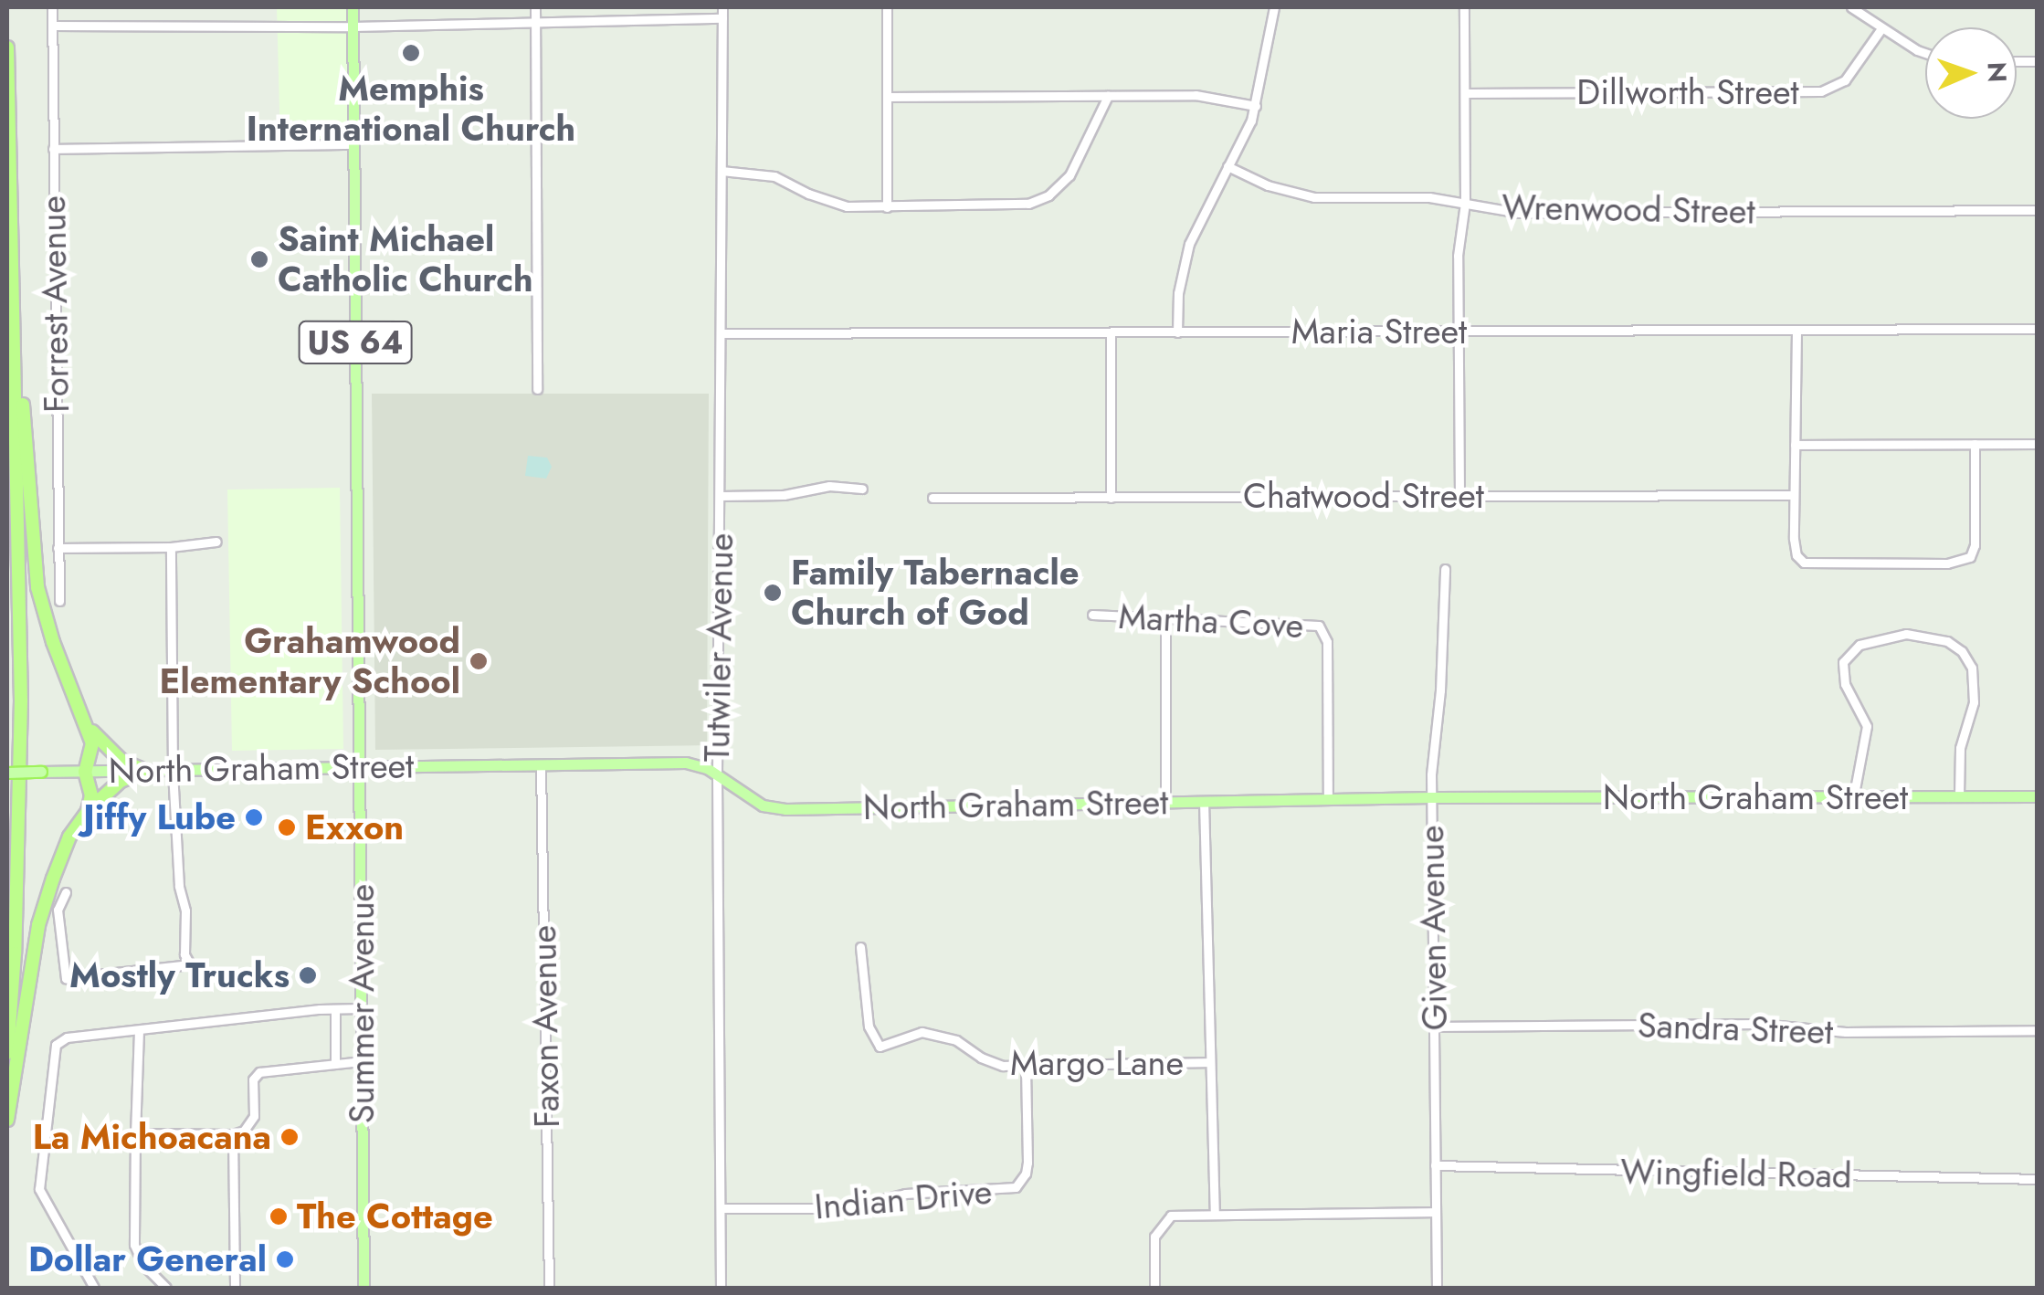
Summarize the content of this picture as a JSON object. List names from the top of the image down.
{
  "streets": {
    "main road": ["US 64", "North Graham Street", "Summer Avenue"],
    "street": [
      "Dillworth Street",
      "Wrenwood Street",
      "Forrest Avenue",
      "Maria Street",
      "Chatwood Street",
      "Martha Cove",
      "Tutwiler Avenue",
      "Given Avenue",
      "Faxon Avenue",
      "Sandra Street",
      "Margo Lane",
      "Wingfield Road",
      "Indian Drive"
    ]
  },
  "crossings": [
    ["Maria Street", "Tutwiler Avenue"],
    ["Martha Cove", "North Graham Street"],
    ["Tutwiler Avenue", "North Graham Street"],
    ["Tutwiler Avenue", "Indian Drive"],
    ["North Graham Street", "Given Avenue"],
    ["North Graham Street", "Summer Avenue"],
    ["North Graham Street", "Faxon Avenue"],
    ["Given Avenue", "Sandra Street"],
    ["Given Avenue", "Wingfield Road"],
    ["Margo Lane", "Indian Drive"]
  ],
  "places": [
    "Memphis International Church",
    "Saint Michael Catholic Church",
    "Family Tabernacle Church of God",
    "Grahamwood Elementary School",
    "Jiffy Lube",
    "Exxon",
    "Mostly Trucks",
    "La Michoacana",
    "The Cottage",
    "Dollar General"
  ],
  "north": "right"
}
